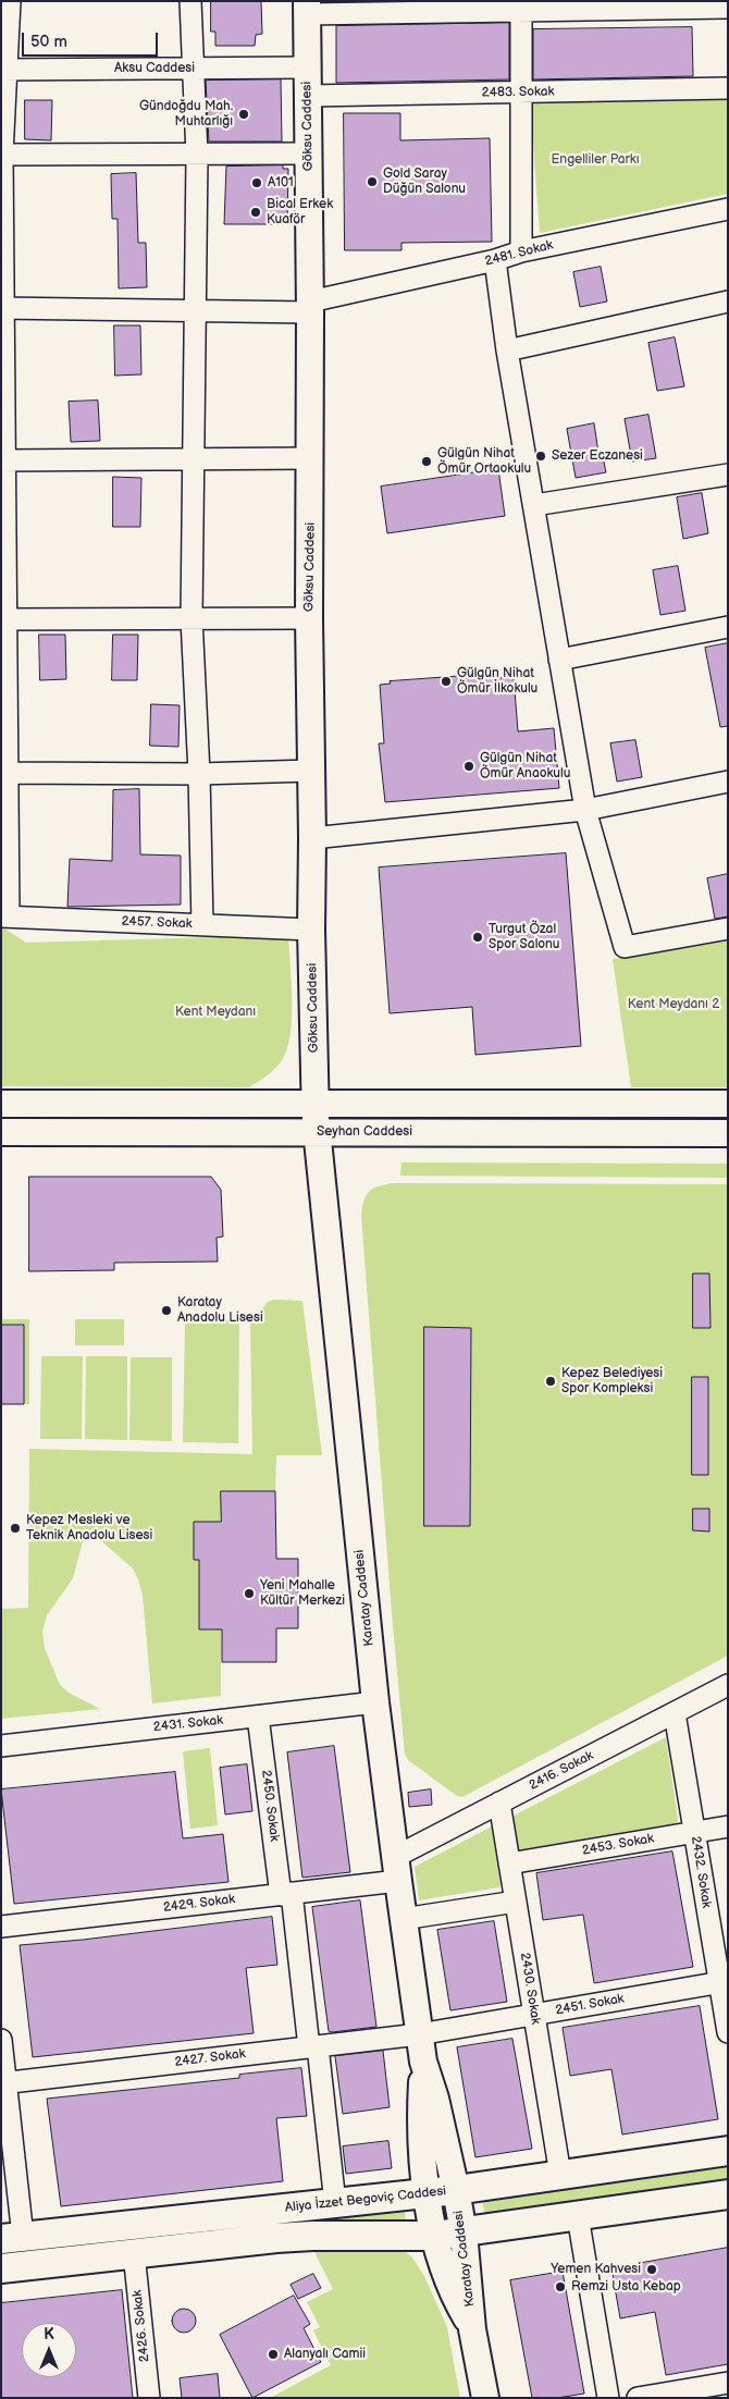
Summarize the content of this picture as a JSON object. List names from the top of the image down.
{
  "streets": {
    "main road": ["Aliya İzzet Begoviç Caddesi"],
    "street": [
      "Aksu Caddesi",
      "2483. Sokak",
      "Göksu Caddesi",
      "2481. Sokak",
      "2457. Sokak",
      "Seyhan Caddesi",
      "Karatay Caddesi",
      "2431. Sokak",
      "2416. Sokak",
      "2450. Sokak",
      "2453. Sokak",
      "2432. Sokak",
      "2429. Sokak",
      "2430. Sokak",
      "2451. Sokak",
      "2427. Sokak",
      "2426. Sokak"
    ]
  },
  "crossings": [
    ["Aksu Caddesi", "Göksu Caddesi"],
    ["2483. Sokak", "Göksu Caddesi"],
    ["Göksu Caddesi", "2481. Sokak"],
    ["Göksu Caddesi", "2457. Sokak"],
    ["Göksu Caddesi", "Seyhan Caddesi"],
    ["Göksu Caddesi", "Karatay Caddesi"],
    ["Seyhan Caddesi", "Karatay Caddesi"],
    ["Karatay Caddesi", "2431. Sokak"],
    ["Karatay Caddesi", "2416. Sokak"],
    ["Karatay Caddesi", "2429. Sokak"],
    ["Karatay Caddesi", "2451. Sokak"],
    ["Karatay Caddesi", "2427. Sokak"],
    ["Karatay Caddesi", "Aliya İzzet Begoviç Caddesi"],
    ["2431. Sokak", "2450. Sokak"],
    ["2416. Sokak", "2432. Sokak"],
    ["2416. Sokak", "2429. Sokak"],
    ["2416. Sokak", "2430. Sokak"],
    ["2450. Sokak", "2429. Sokak"],
    ["2450. Sokak", "2427. Sokak"],
    ["2450. Sokak", "Aliya İzzet Begoviç Caddesi"],
    ["2453. Sokak", "2432. Sokak"],
    ["2453. Sokak", "2430. Sokak"],
    ["2432. Sokak", "2451. Sokak"],
    ["2430. Sokak", "2451. Sokak"],
    ["2430. Sokak", "Aliya İzzet Begoviç Caddesi"],
    ["2451. Sokak", "2427. Sokak"]
  ],
  "parks": ["Engelliler Parkı", "Kent Meydanı 2", "Kent Meydanı"],
  "places": [
    "Gündoğdu Mah. Muhtarlığı",
    "Gold Saray Düğün Salonu",
    "A101",
    "Bical Erkek Kuaför",
    "Sezer Eczanesi",
    "Gülgün Nihat Ömür Ortaokulu",
    "Gülgün Nihat Ömür İlkokulu",
    "Gülgün Nihat Ömür Anaokulu",
    "Turgut Özal Spor Salonu",
    "Karatay Anadolu Lisesi",
    "Kepez Belediyesi Spor Kompleksi",
    "Kepez Mesleki ve Teknik Anadolu Lisesi",
    "Yeni Mahalle Kültür Merkezi",
    "Yemen Kahvesi",
    "Remzi Usta Kebap",
    "Alanyalı Camii"
  ],
  "scale_bar": "50 m",
  "north": "top"
}
